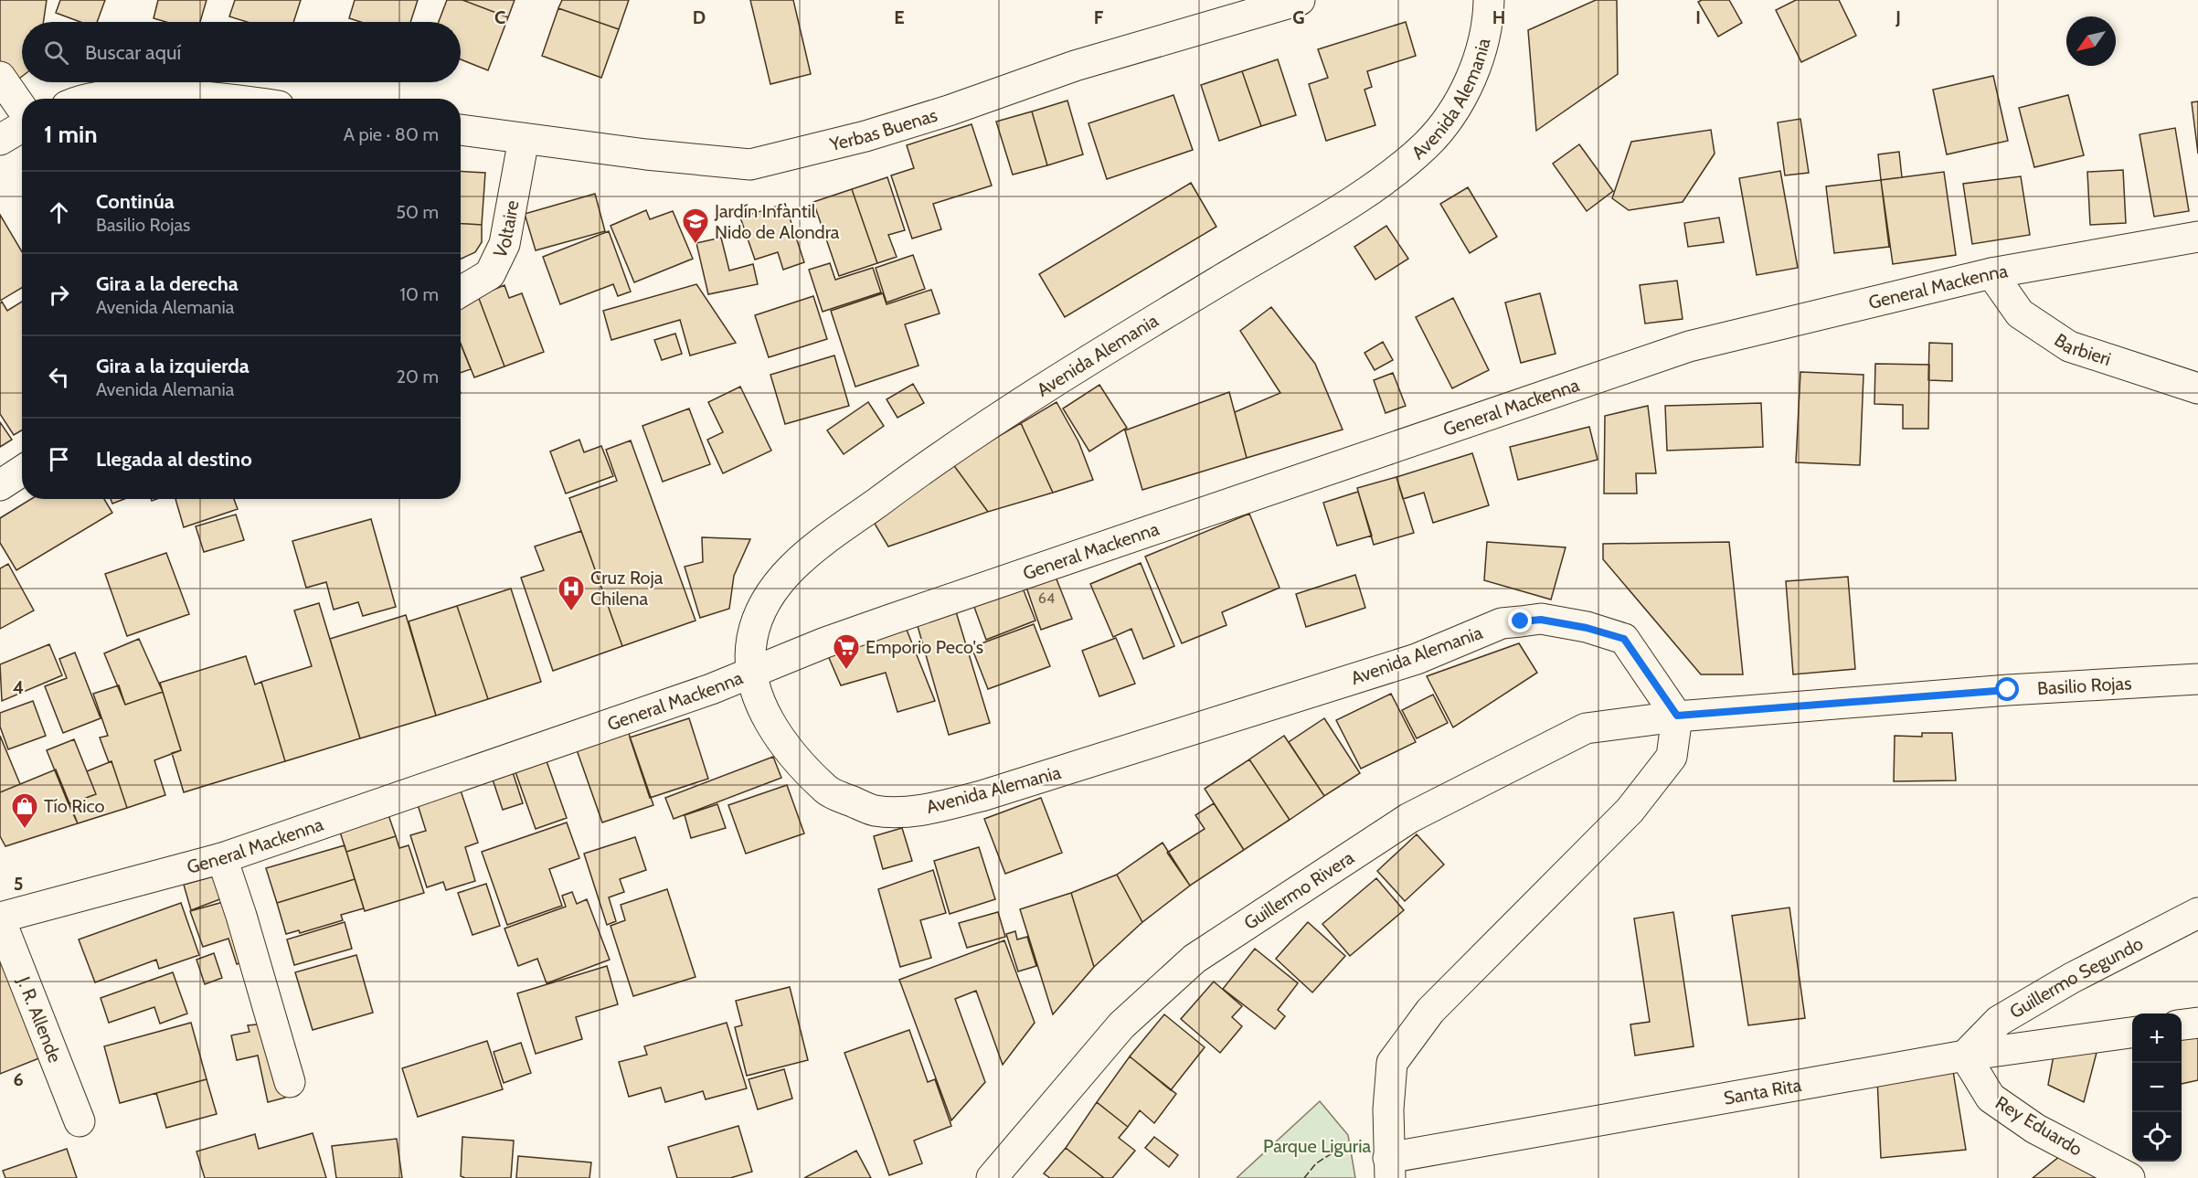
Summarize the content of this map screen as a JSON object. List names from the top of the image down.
{
  "streets": {
    "street": [
      "Avenida Alemania",
      "Yerbas Buenas",
      "Voltaire",
      "General Mackenna",
      "Barbieri",
      "Basilio Rojas",
      "Guillermo Rivera",
      "Guillermo Segundo",
      "J. R. Allende",
      "Santa Rita",
      "Rey Eduardo"
    ]
  },
  "crossings": [
    ["Avenida Alemania", "General Mackenna"],
    ["Avenida Alemania", "Basilio Rojas"],
    ["Avenida Alemania", "Guillermo Rivera"],
    ["Yerbas Buenas", "Voltaire"],
    ["General Mackenna", "Barbieri"],
    ["General Mackenna", "J. R. Allende"],
    ["Basilio Rojas", "Guillermo Rivera"],
    ["Guillermo Segundo", "Santa Rita"],
    ["Guillermo Segundo", "Rey Eduardo"],
    ["Santa Rita", "Rey Eduardo"]
  ],
  "parks": ["Parque Liguria"],
  "places": {
    "school or university": ["Jardín Infantil Nido de Alondra"],
    "hospital": ["Cruz Roja Chilena"],
    "supermarket": ["Emporio Peco's"],
    "shop": ["Tío Rico"]
  },
  "house_numbers": ["64"],
  "north": "bottom left",
  "page": {
    "search": "Buscar aquí",
    "heading": ["1 min", "A pie · 80 m"],
    "list": [
      ["Continúa", "Basilio Rojas", "50 m"],
      ["Gira a la derecha", "Avenida Alemania", "10 m"],
      ["Gira a la izquierda", "Avenida Alemania", "20 m"],
      "Llegada al destino"
    ],
    "map_buttons": ["+", "−"]
  },
  "grid": {
    "columns": [
      "C",
      "D",
      "E",
      "F",
      "G",
      "H",
      "I",
      "J"
    ],
    "rows": ["4", "5", "6"]
  }
}
